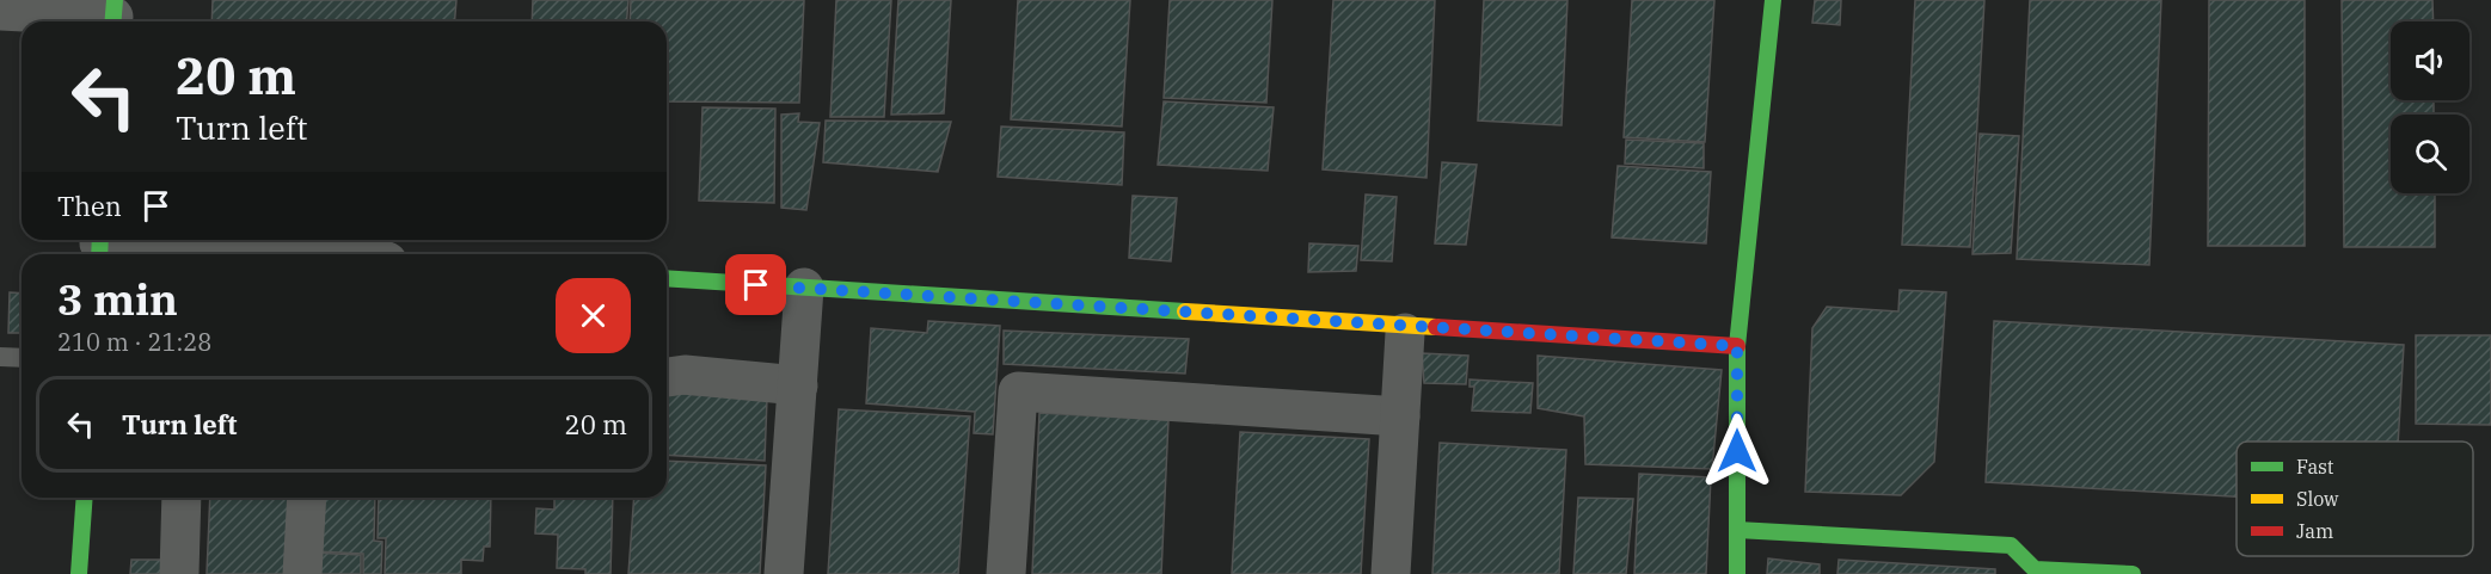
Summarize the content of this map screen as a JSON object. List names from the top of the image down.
{
  "legend": ["Fast", "Slow", "Jam"],
  "page": {
    "turn": ["20 m", "Turn left"],
    "then": "Then",
    "heading": ["3 min", "210 m · 21:28"],
    "list": [
      {
        "name": "Turn left",
        "value": "20 m"
      }
    ]
  }
}
